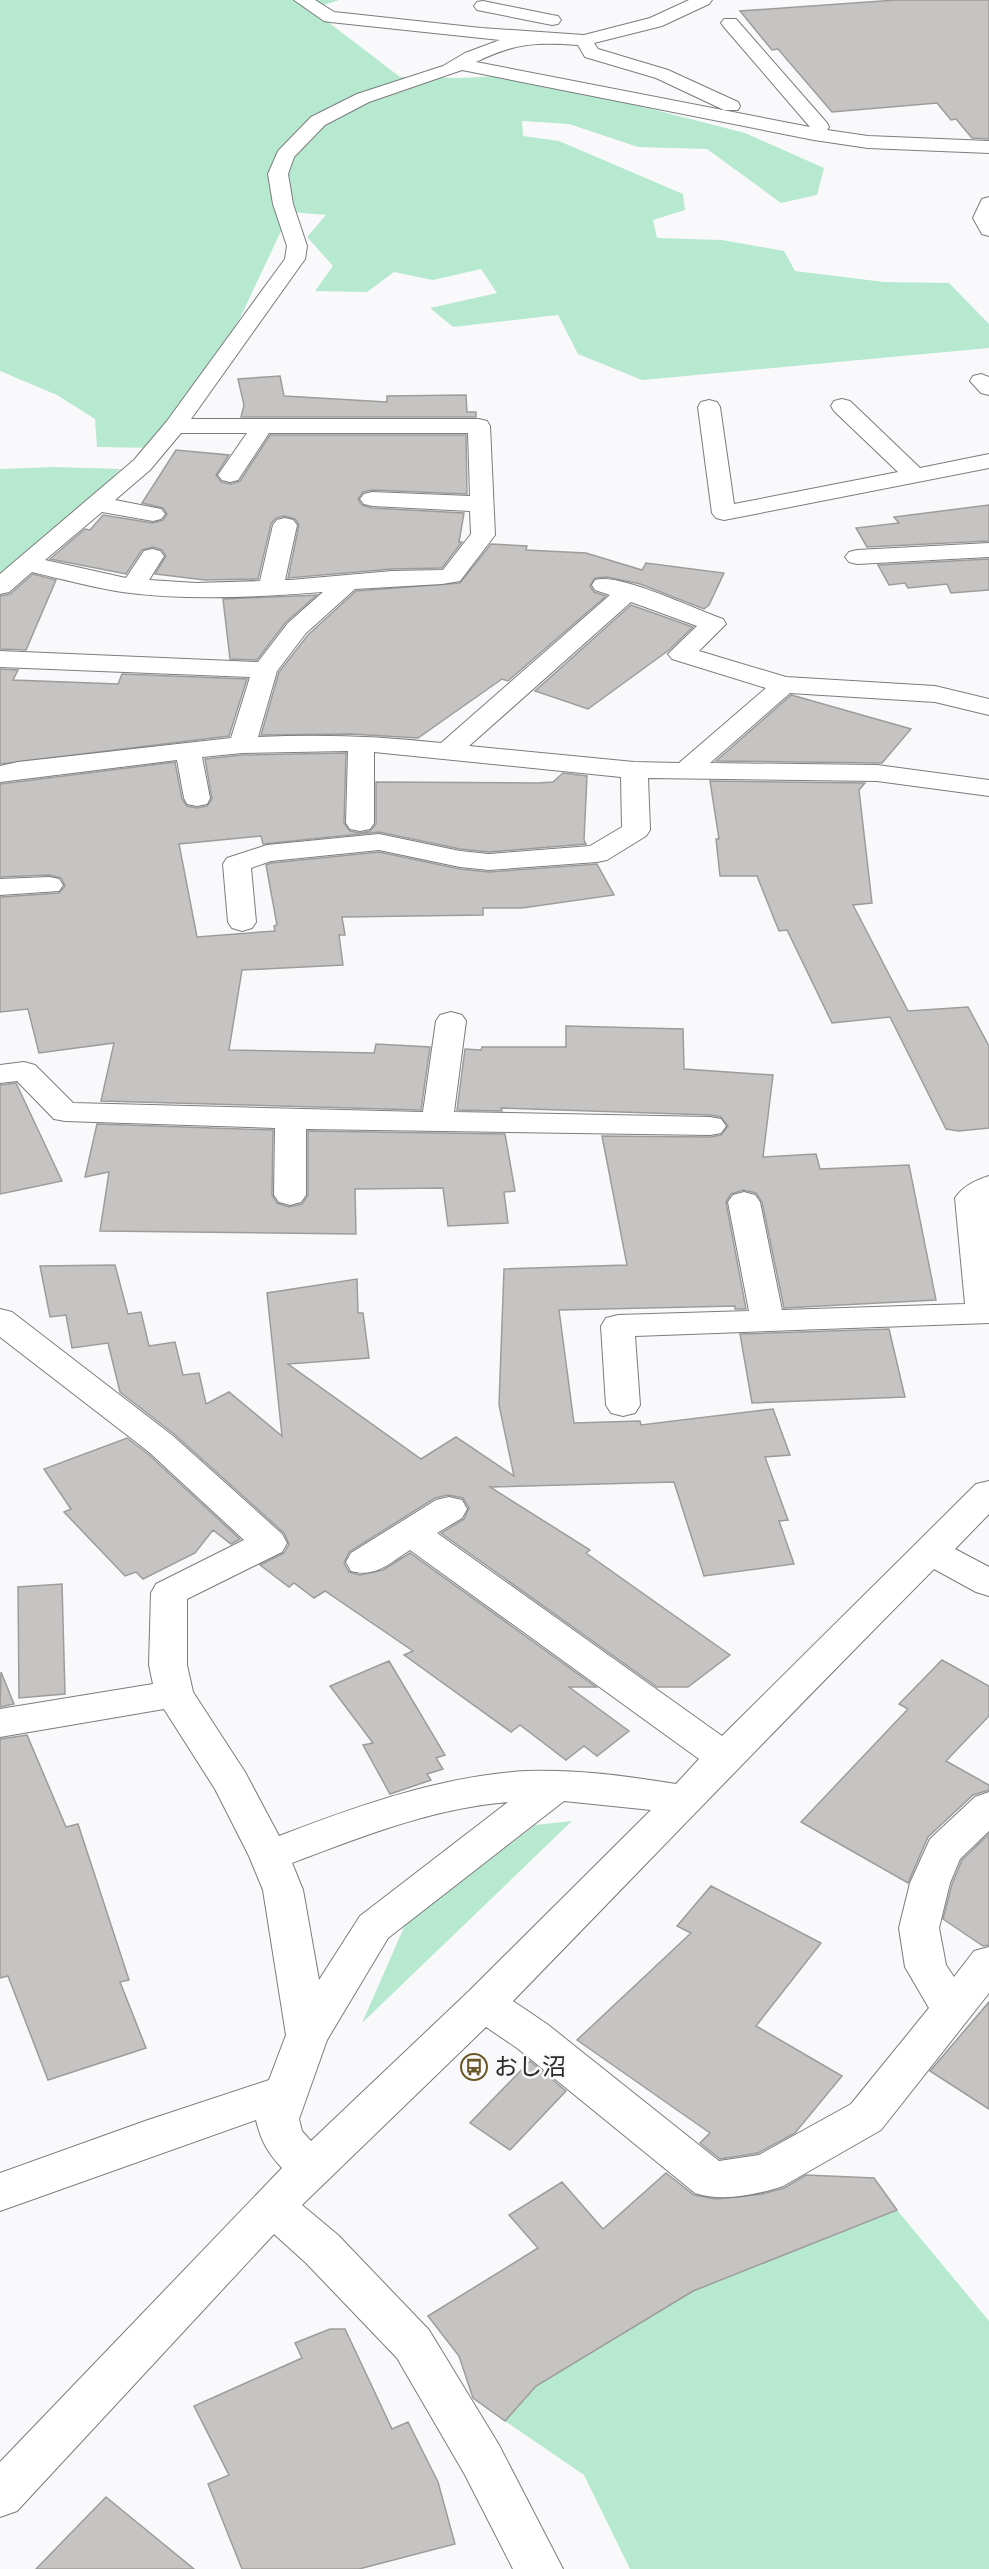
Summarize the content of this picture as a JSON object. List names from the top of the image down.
{
  "places": {
    "bus stop": ["おし沼"]
  }
}
